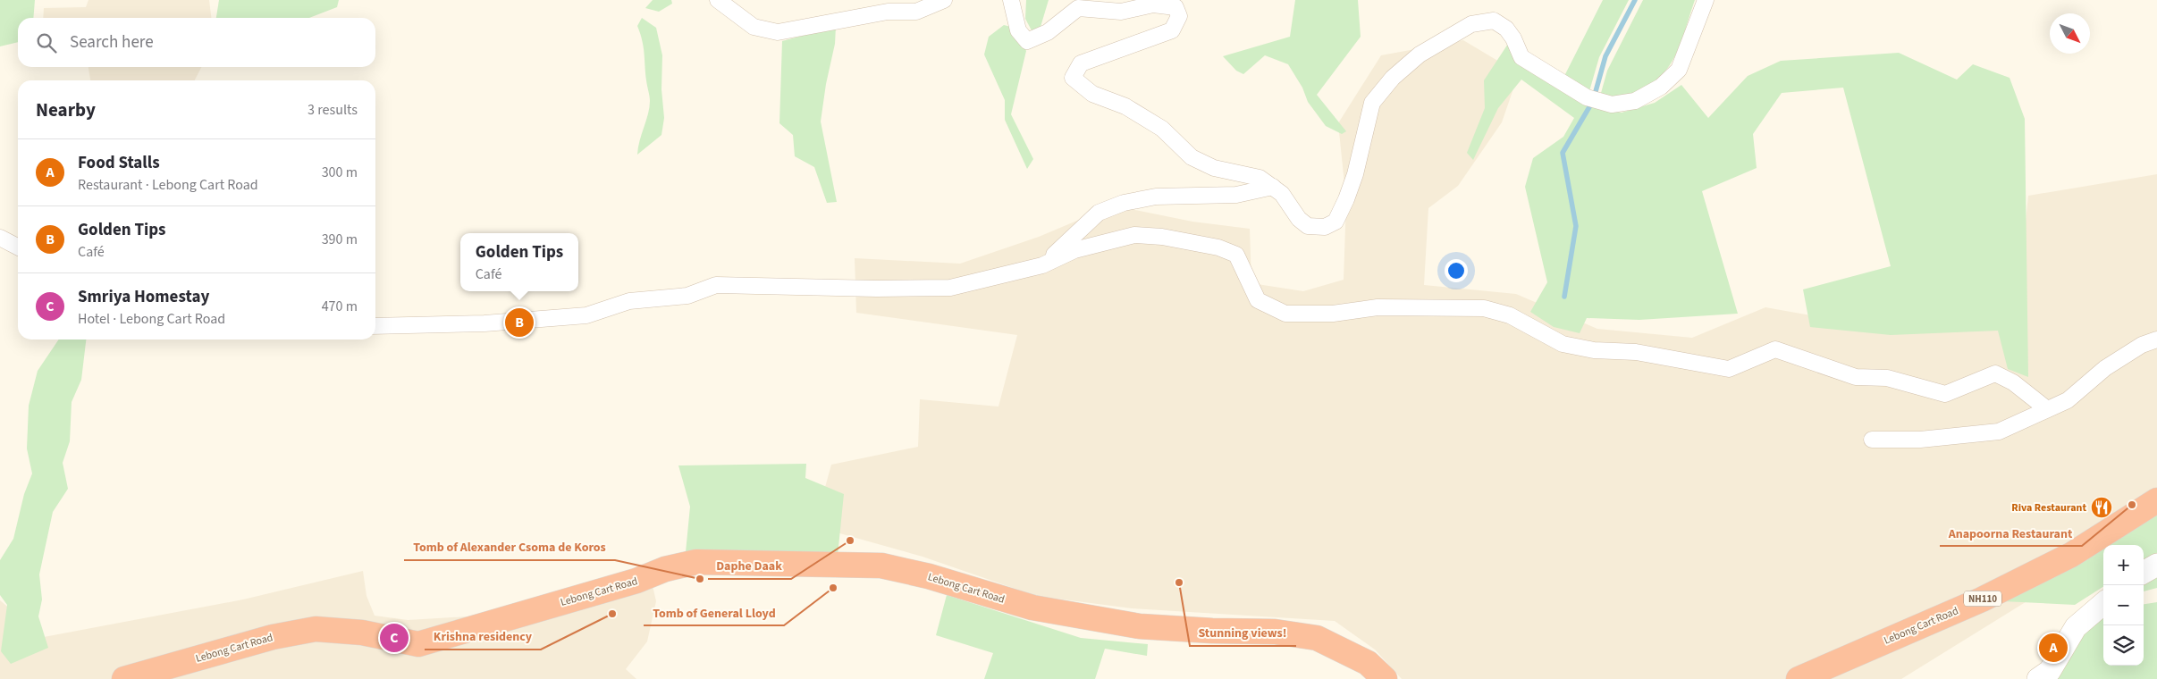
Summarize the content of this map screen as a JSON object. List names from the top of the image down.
{
  "streets": {
    "highway": ["Lebong Cart Road", "NH110"]
  },
  "places": {
    "other": [
      "Anapoorna Restaurant",
      "Daphe Daak",
      "Tomb of Alexander Csoma de Koros",
      "Stunning views!",
      "Tomb of General Lloyd",
      "Krishna residency"
    ],
    "restaurant": ["Riva Restaurant"]
  },
  "north": "bottom right",
  "page": {
    "search": "Search here",
    "heading": ["Nearby", "3 results"],
    "list": [
      {
        "mark": "A",
        "name": "Food Stalls",
        "note": "Restaurant · Lebong Cart Road",
        "value": "300 m"
      },
      {
        "mark": "B",
        "name": "Golden Tips",
        "note": "Café",
        "value": "390 m"
      },
      {
        "mark": "C",
        "name": "Smriya Homestay",
        "note": "Hotel · Lebong Cart Road",
        "value": "470 m"
      }
    ],
    "popup": ["Golden Tips", "Café"],
    "pins": ["B", "C", "A"],
    "map_buttons": ["+", "−"]
  }
}
